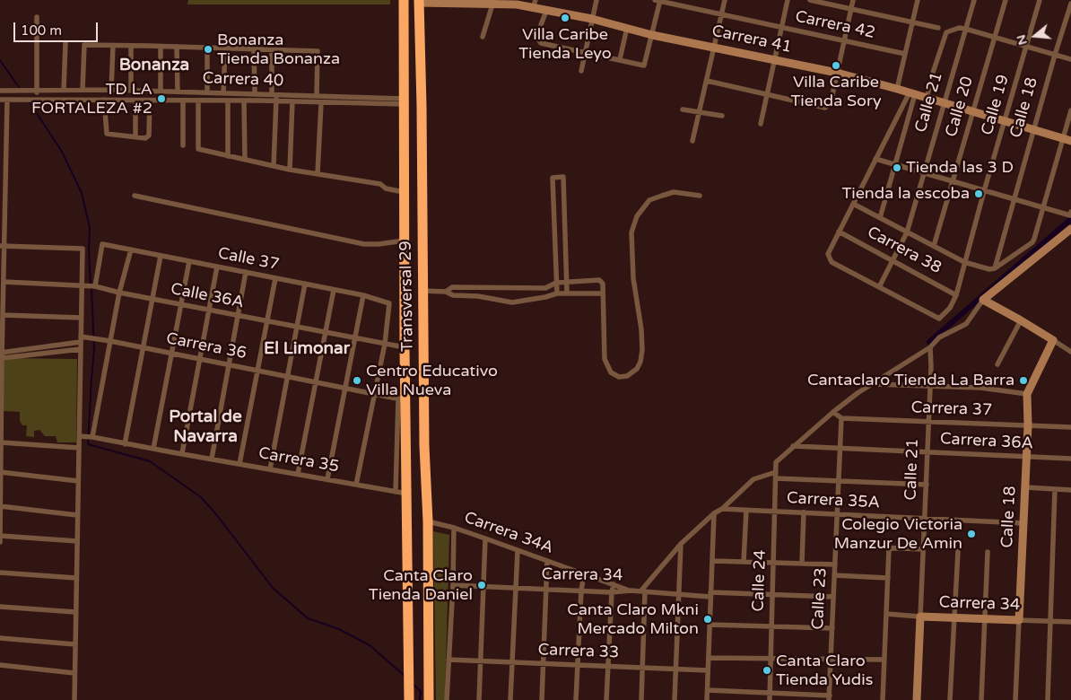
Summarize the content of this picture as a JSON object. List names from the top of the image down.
{
  "streets": {
    "highway": ["Transversal 29"],
    "street": [
      "Carrera 42",
      "Carrera 41",
      "Carrera 40",
      "Calle 21",
      "Calle 19",
      "Calle 20",
      "Calle 18",
      "Carrera 38",
      "Calle 37",
      "Calle 36A",
      "Carrera 36",
      "Carrera 37",
      "Carrera 36A",
      "Carrera 35",
      "Carrera 35A",
      "Carrera 34A",
      "Carrera 34",
      "Calle 24",
      "Calle 23",
      "Carrera 33"
    ]
  },
  "crossings": [
    ["Carrera 41", "Calle 21"],
    ["Carrera 41", "Calle 19"],
    ["Carrera 41", "Calle 20"],
    ["Carrera 41", "Calle 18"],
    ["Carrera 41", "Transversal 29"],
    ["Carrera 40", "Transversal 29"],
    ["Calle 21", "Carrera 38"],
    ["Calle 21", "Carrera 37"],
    ["Calle 21", "Carrera 36A"],
    ["Calle 21", "Carrera 35A"],
    ["Calle 21", "Carrera 34"],
    ["Calle 19", "Carrera 38"],
    ["Calle 18", "Carrera 37"],
    ["Calle 18", "Carrera 36A"],
    ["Calle 18", "Carrera 35A"],
    ["Calle 18", "Carrera 34"],
    ["Calle 37", "Calle 36A"],
    ["Calle 36A", "Transversal 29"],
    ["Transversal 29", "Carrera 36"],
    ["Transversal 29", "Carrera 35"],
    ["Transversal 29", "Carrera 34A"],
    ["Carrera 37", "Calle 23"],
    ["Carrera 36A", "Calle 24"],
    ["Carrera 36A", "Calle 23"],
    ["Carrera 35A", "Calle 24"],
    ["Carrera 35A", "Calle 23"],
    ["Carrera 34A", "Carrera 34"],
    ["Carrera 34", "Calle 24"],
    ["Carrera 34", "Calle 23"]
  ],
  "districts": ["Bonanza", "El Limonar", "Portal de Navarra"],
  "places": [
    "Villa Caribe Tienda Leyo",
    "Bonanza Tienda Bonanza",
    "Villa Caribe Tienda Sory",
    "TD LA FORTALEZA #2",
    "Tienda las 3 D",
    "Tienda la escoba",
    "Centro Educativo Villa Nueva",
    "Cantaclaro Tienda La Barra",
    "Colegio Victoria Manzur De Amin",
    "Canta Claro Tienda Daniel",
    "Canta Claro Mkni Mercado Milton",
    "Canta Claro Tienda Yudis"
  ],
  "scale_bar": "100 m",
  "north": "left"
}
